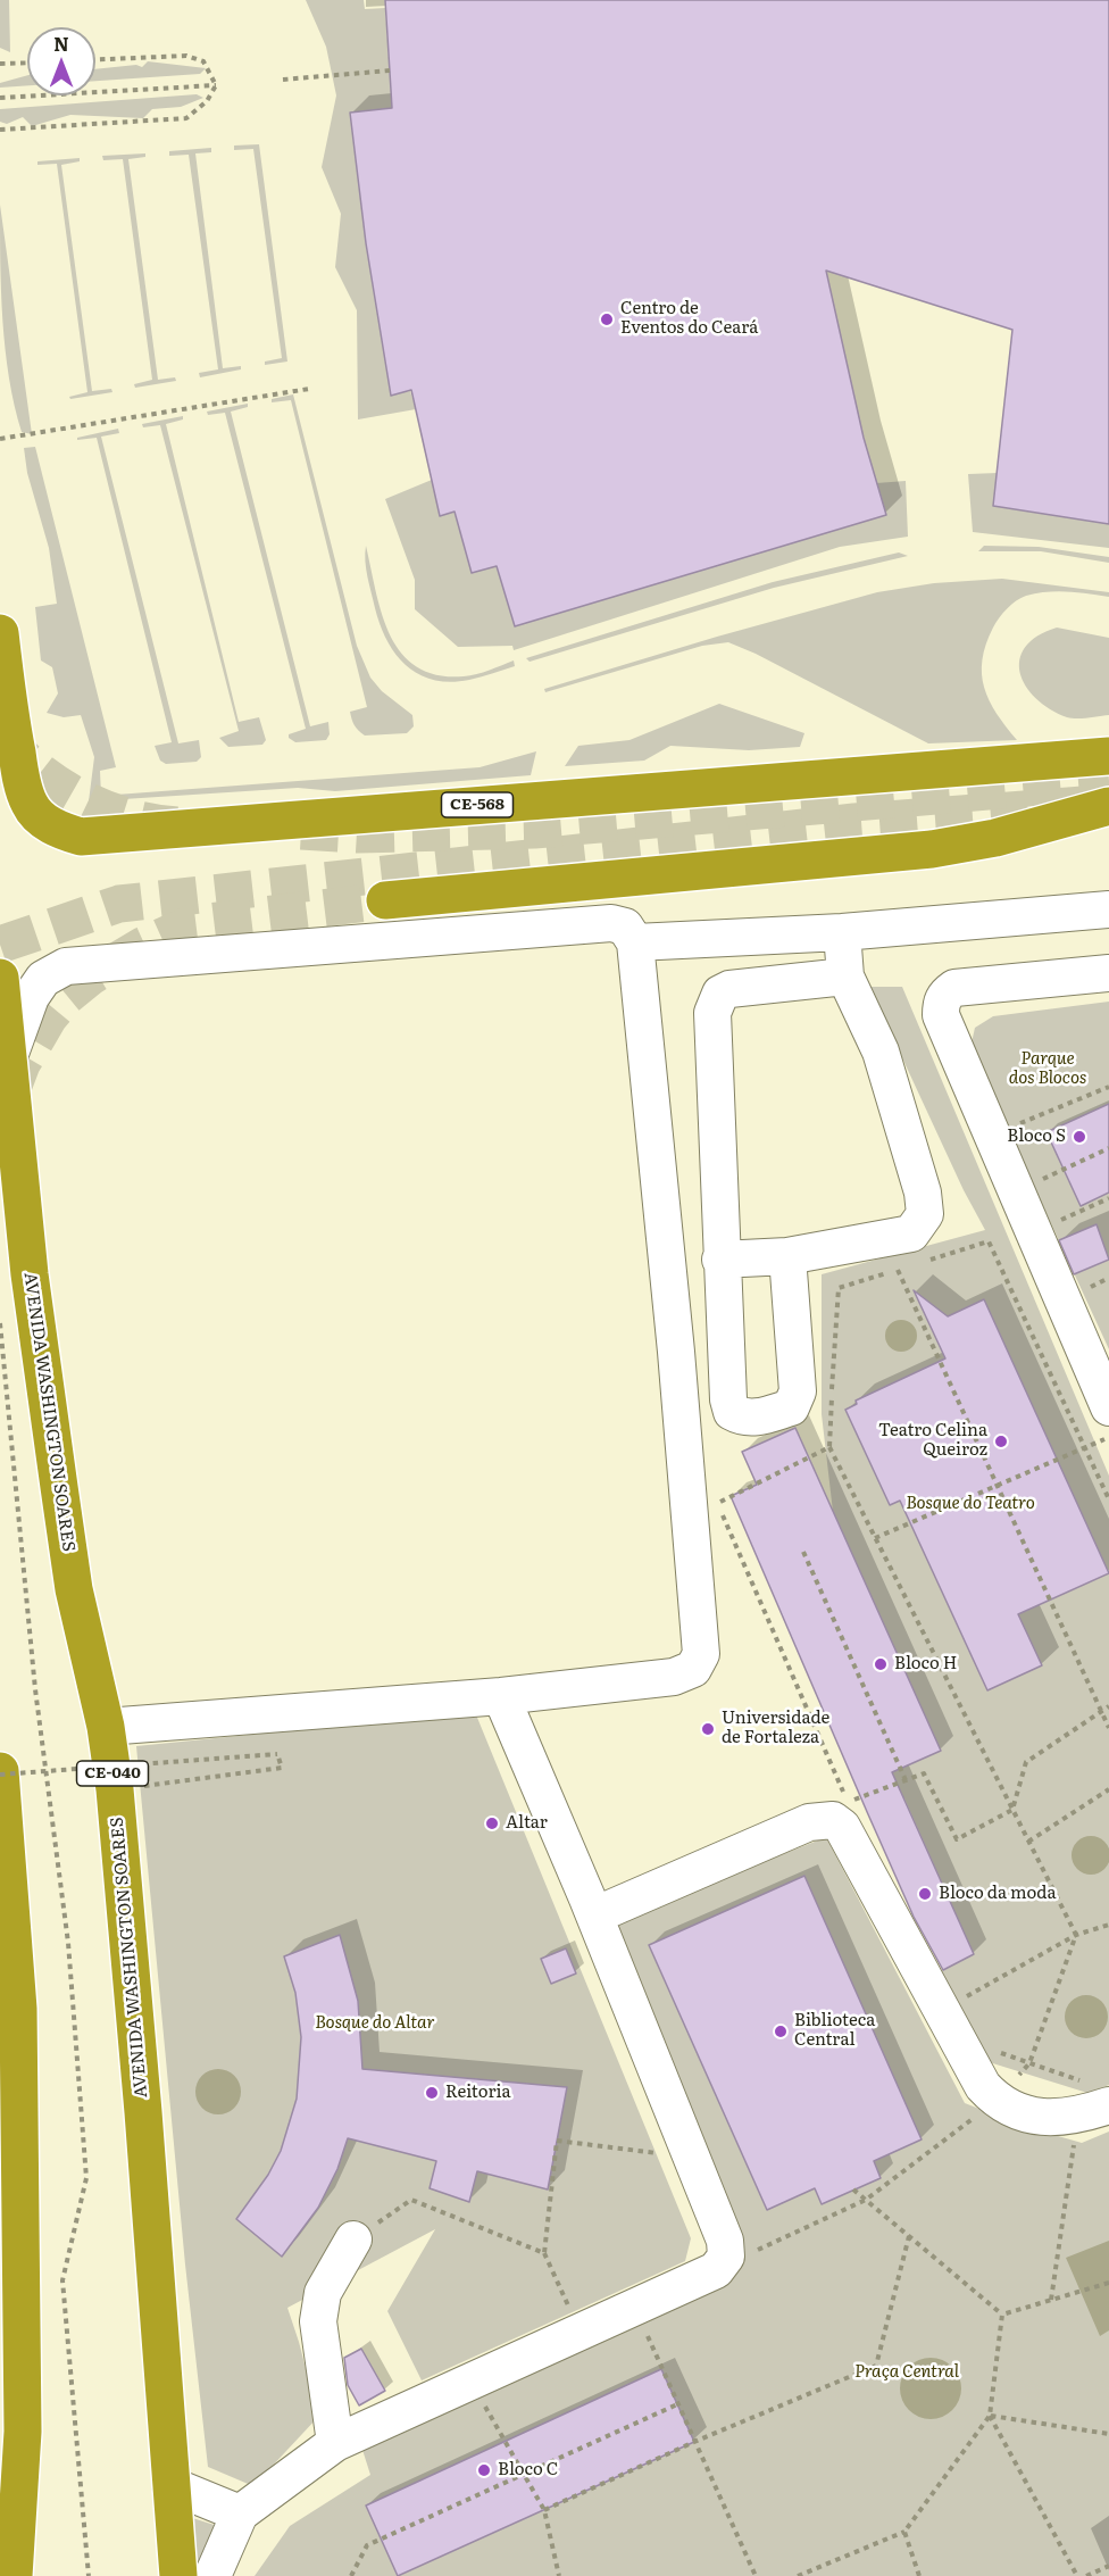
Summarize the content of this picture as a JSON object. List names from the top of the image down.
{
  "streets": {
    "highway": ["CE-568", "AVENIDA WASHINGTON SOARES", "CE-040"]
  },
  "parks": [
    "Parque dos Blocos",
    "Bosque do Teatro",
    "Bosque do Altar",
    "Praça Central"
  ],
  "places": [
    "Centro de Eventos do Ceará",
    "Bloco S",
    "Teatro Celina Queiroz",
    "Bloco H",
    "Universidade de Fortaleza",
    "Altar",
    "Bloco da moda",
    "Biblioteca Central",
    "Reitoria",
    "Bloco C"
  ],
  "north": "top"
}
